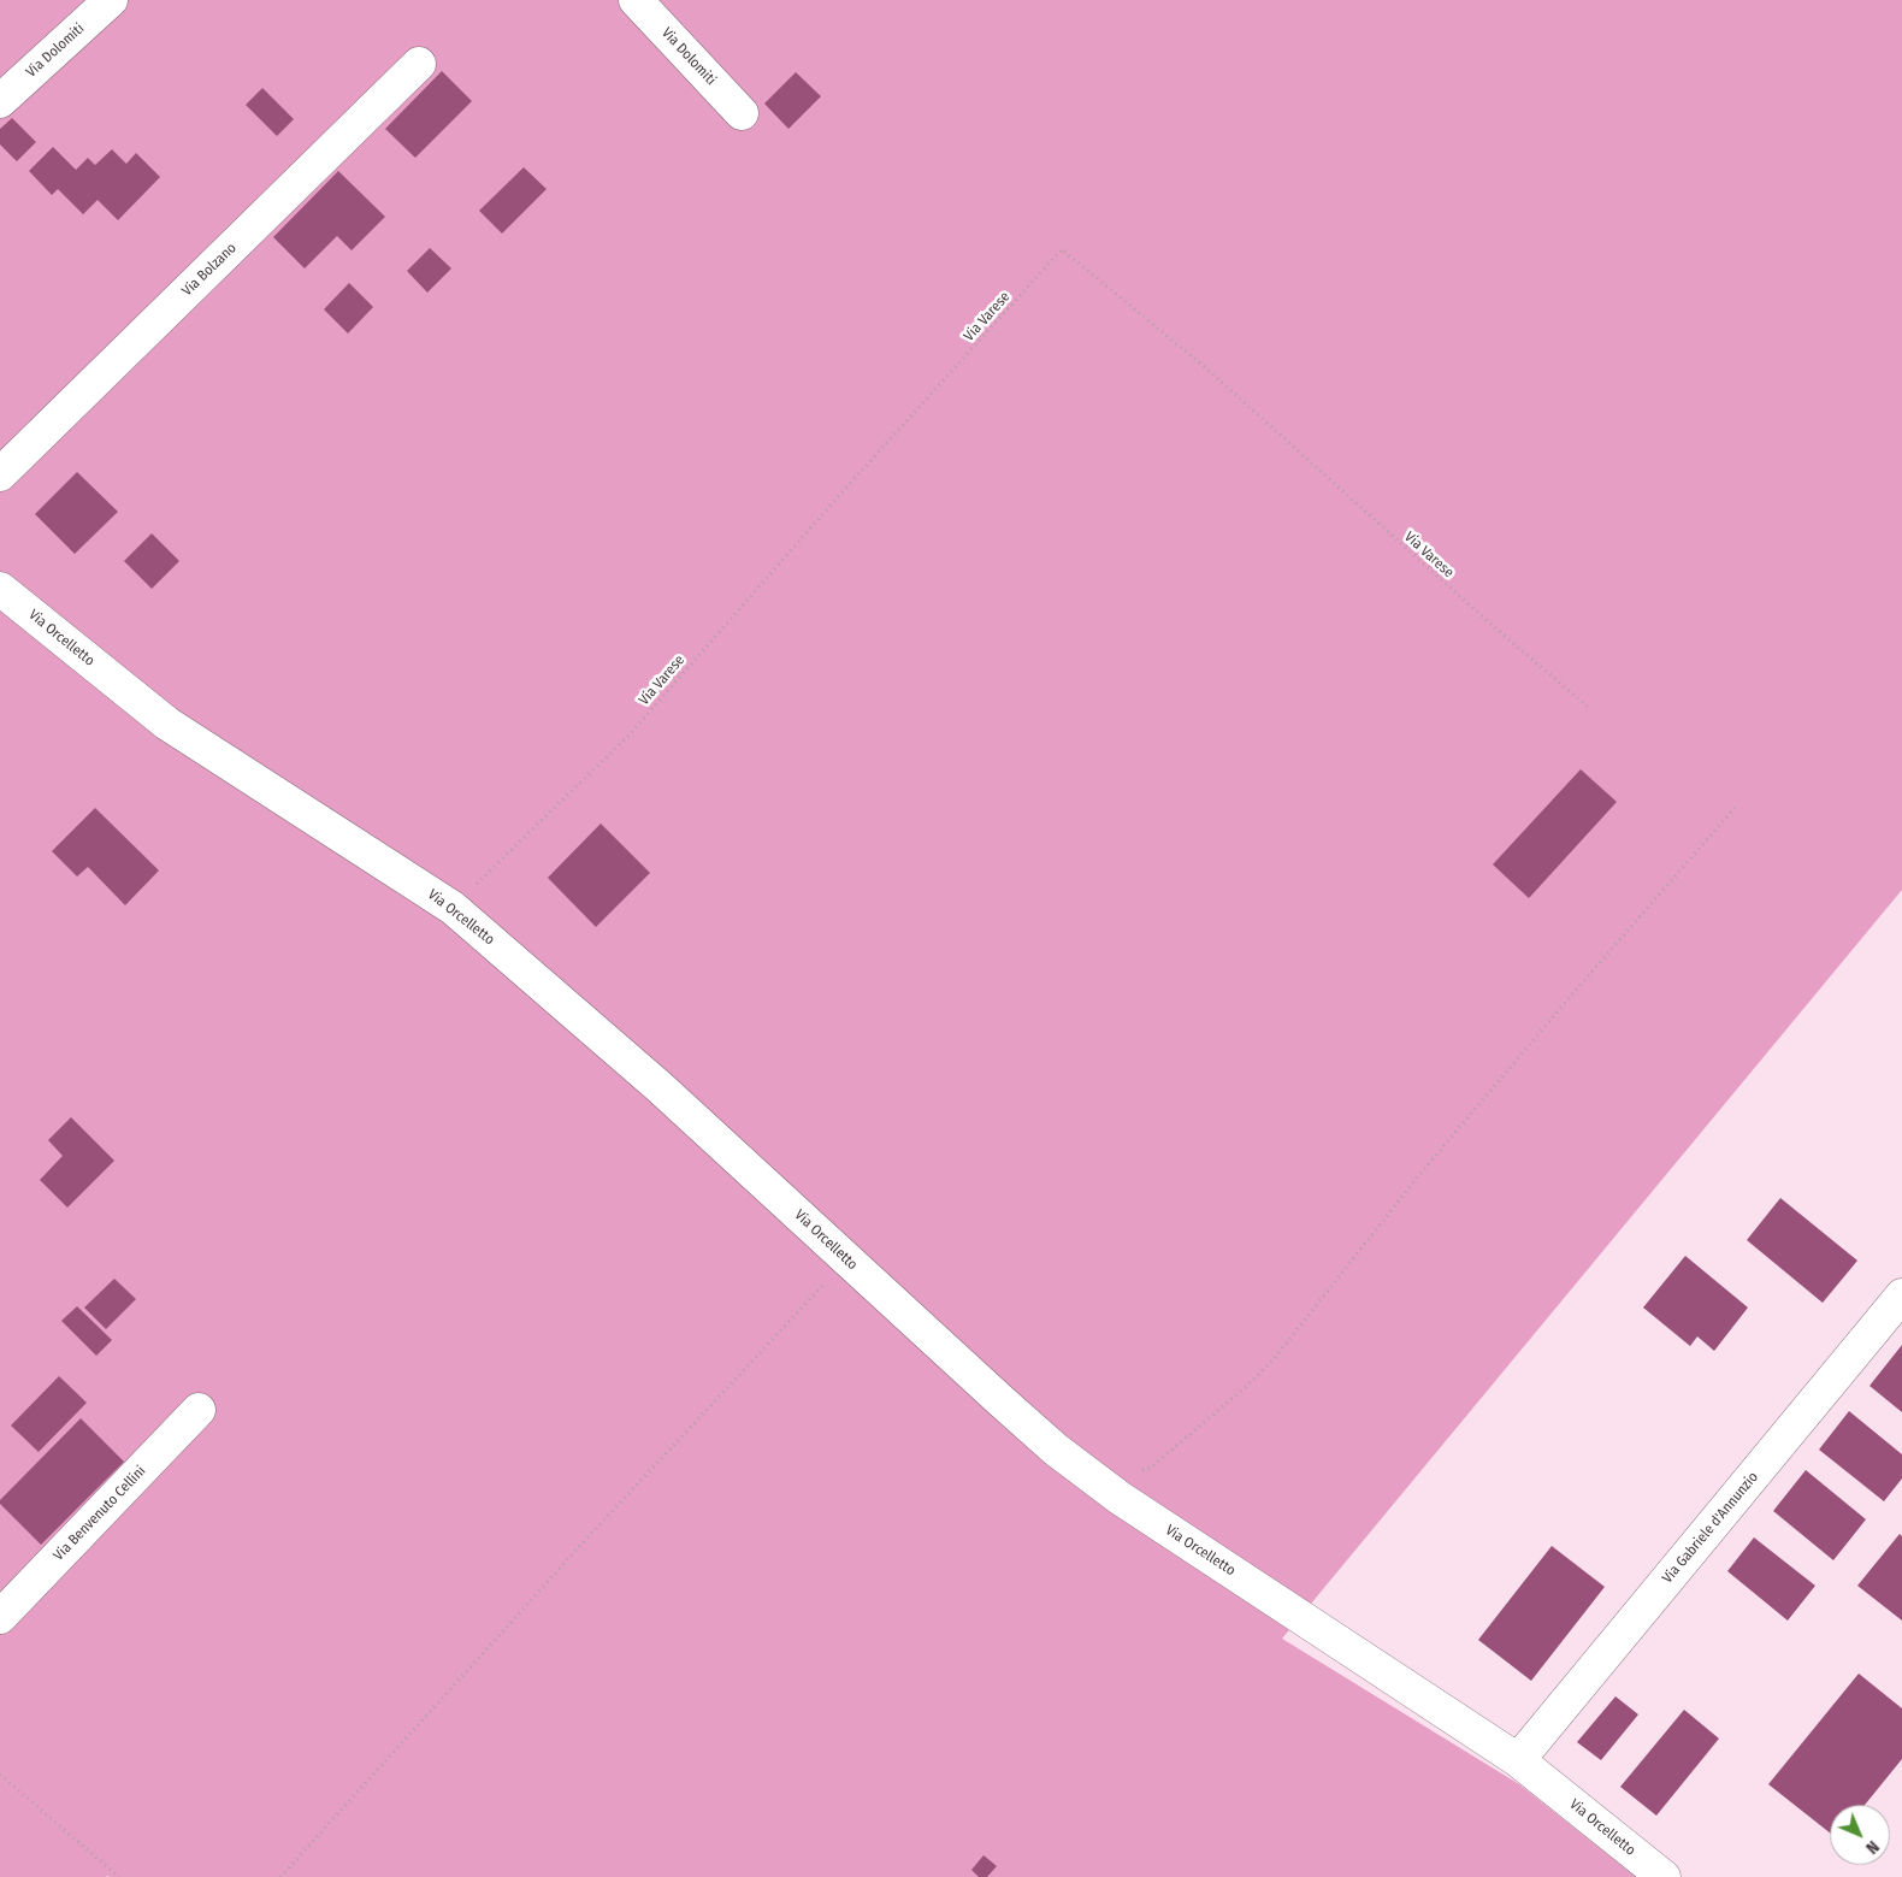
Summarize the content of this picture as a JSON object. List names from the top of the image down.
{
  "streets": {
    "street": [
      "Via Dolomiti",
      "Via Bolzano",
      "Via Orcelletto",
      "Via Benvenuto Cellini",
      "Via Gabriele d'Annunzio"
    ],
    "path": ["Via Varese"]
  },
  "crossings": [
    ["Via Varese", "Via Orcelletto"],
    ["Via Orcelletto", "Via Gabriele d'Annunzio"]
  ],
  "north": "bottom right"
}
